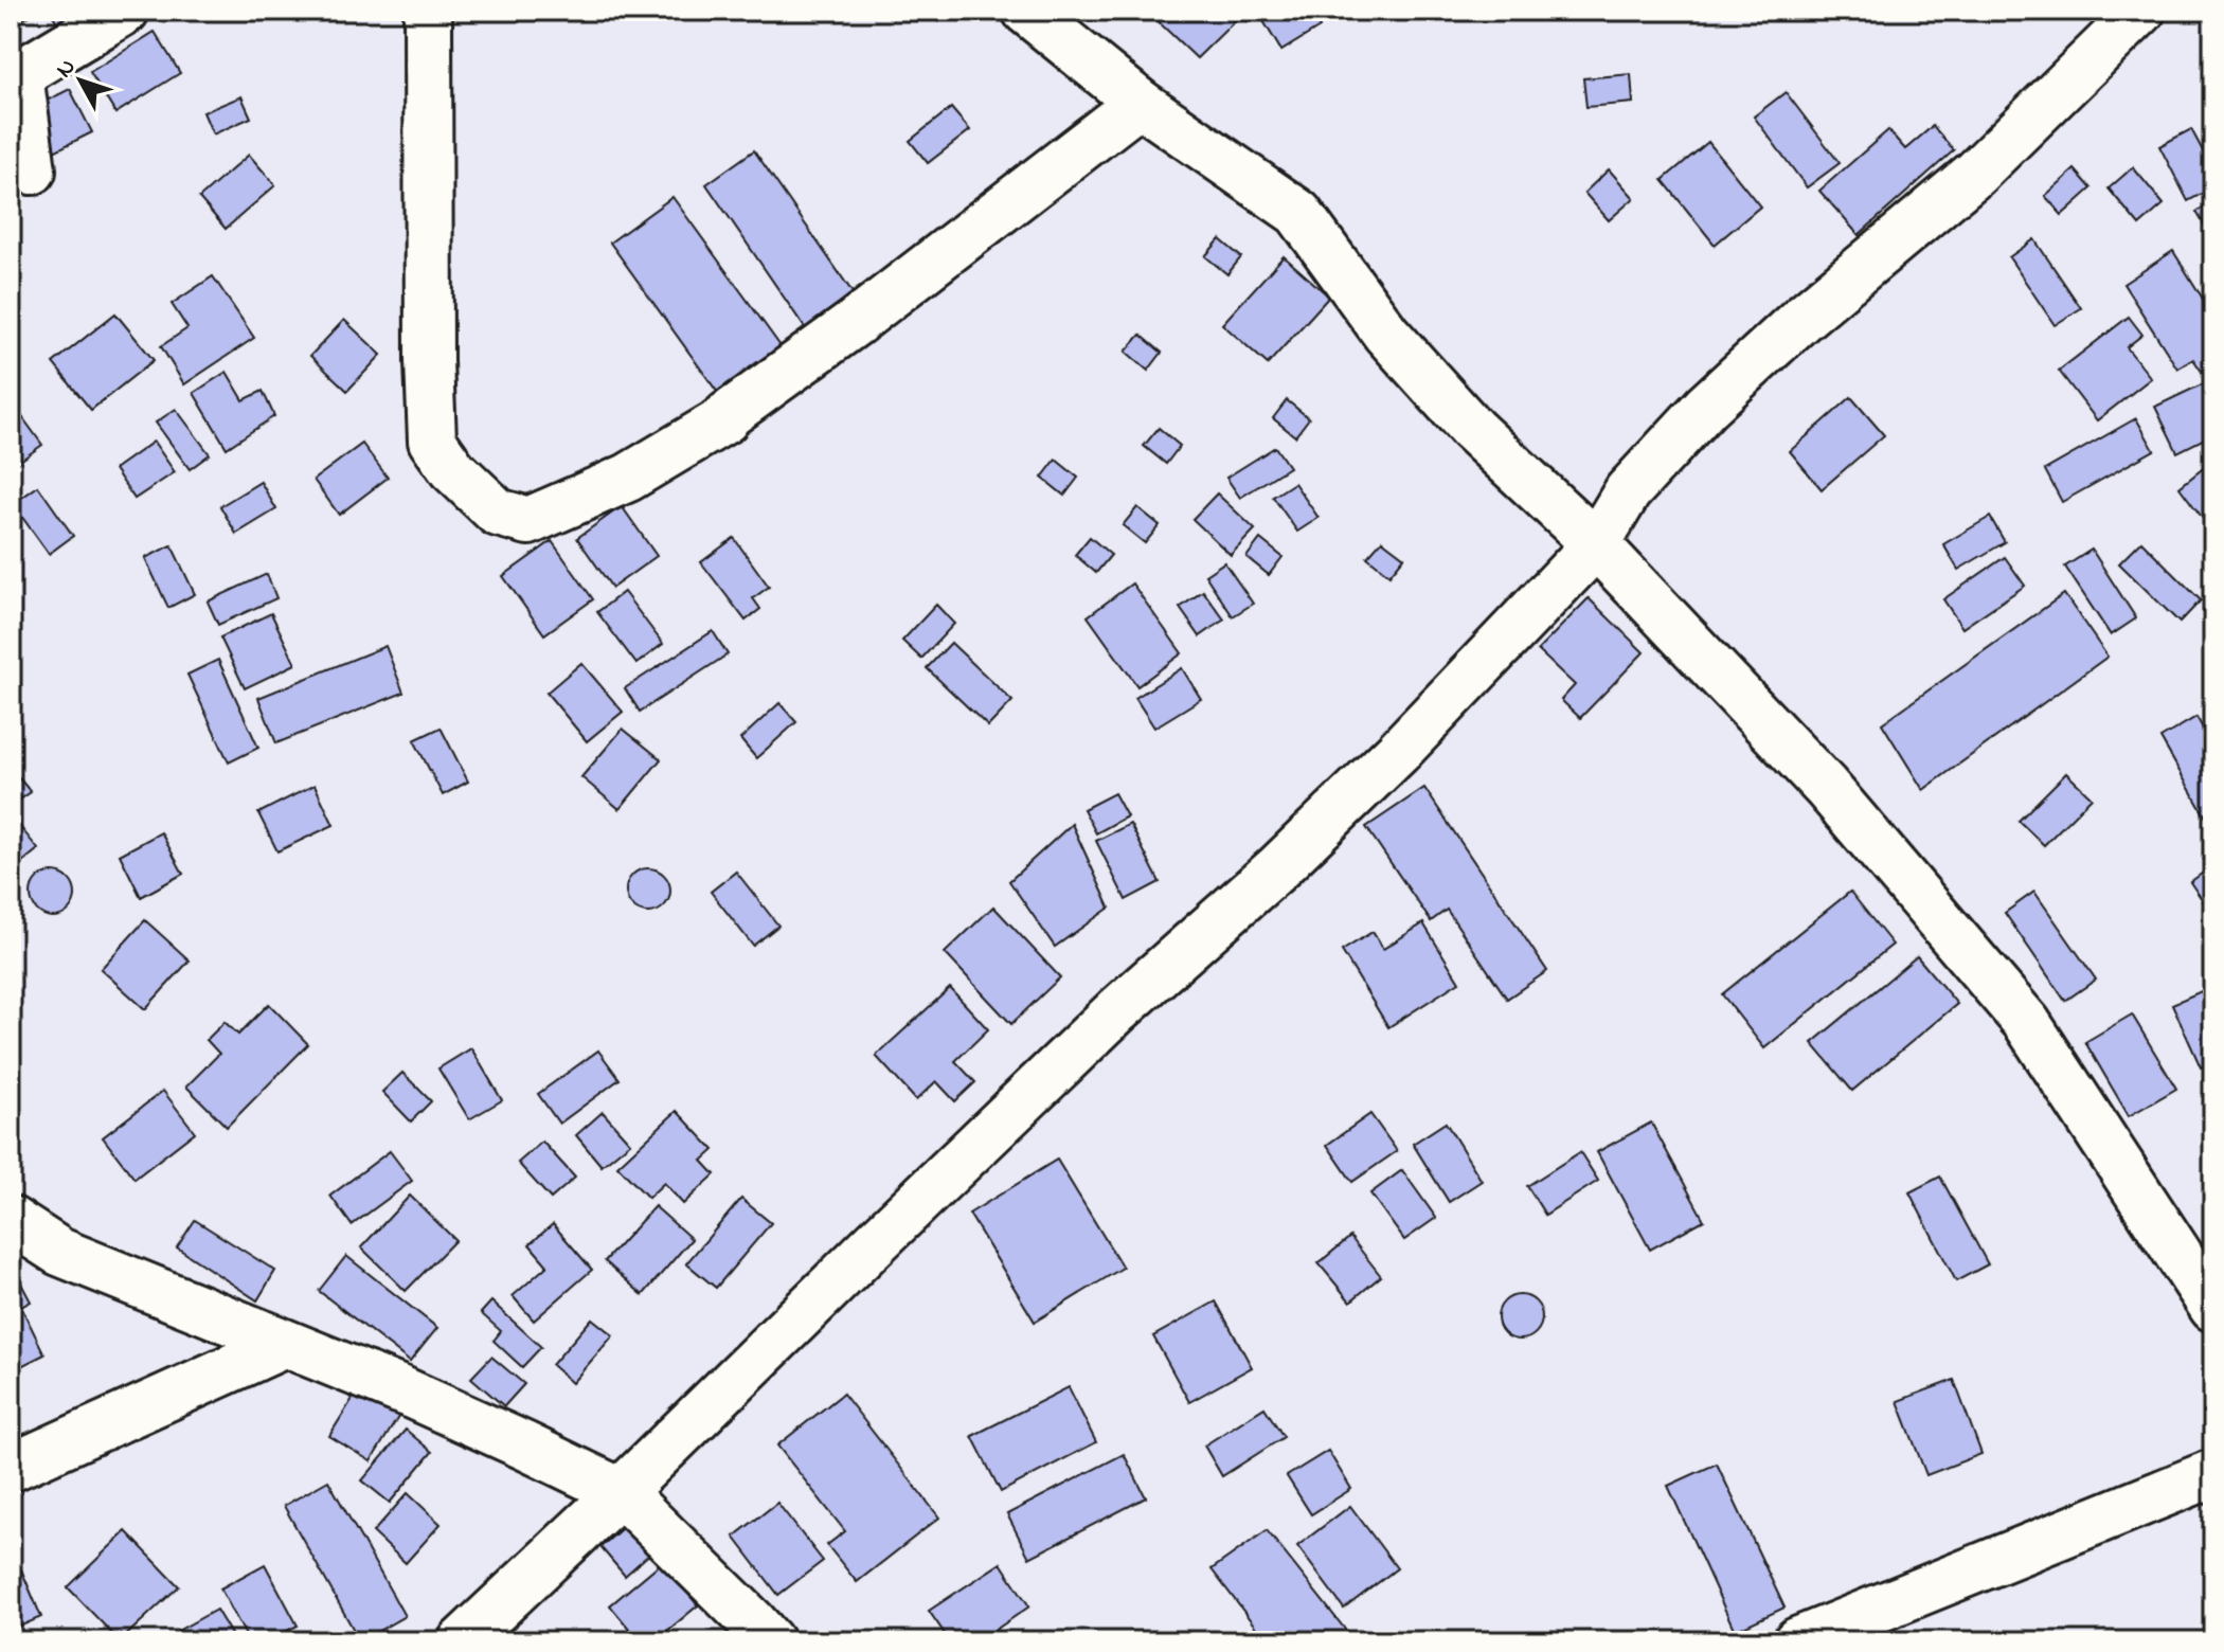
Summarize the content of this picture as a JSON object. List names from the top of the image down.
{
  "north": "top left"
}
